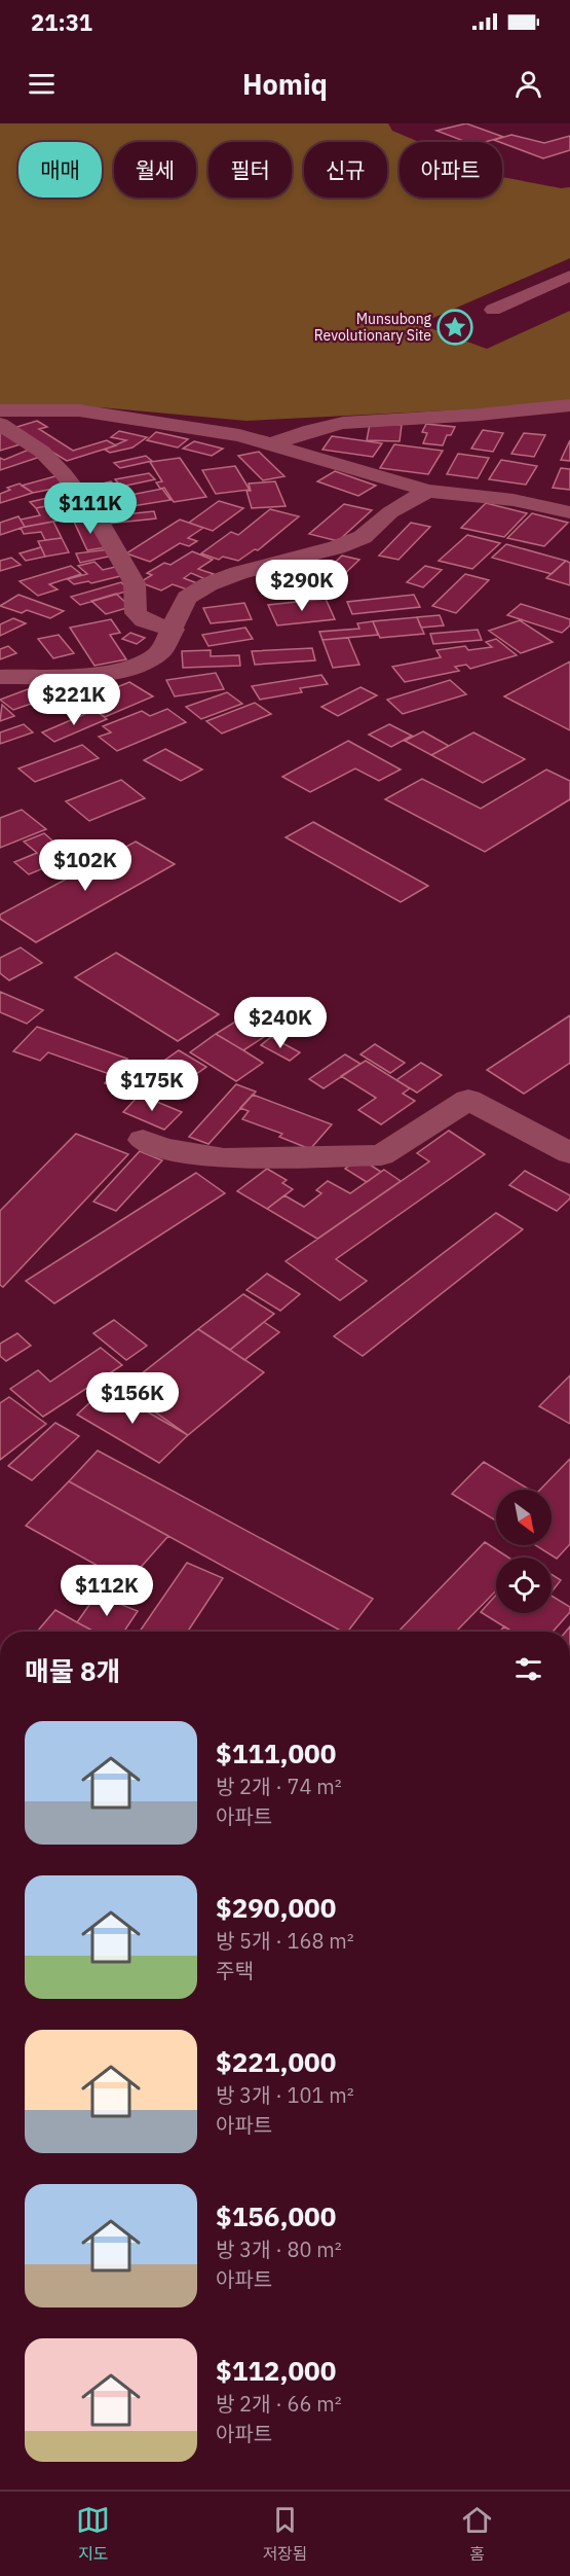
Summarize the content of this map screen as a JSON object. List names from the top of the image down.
{
  "places": {
    "place": ["Munsubong Revolutionary Site"]
  },
  "north": "bottom right",
  "page": {
    "status": "21:31",
    "header": "Homiq",
    "chip": [
      "매매",
      "월세",
      "필터",
      "신규",
      "아파트"
    ],
    "price": [
      "$111K",
      "$290K",
      "$221K",
      "$102K",
      "$240K",
      "$175K",
      "$156K",
      "$112K"
    ],
    "heading": "매물 8개",
    "list": [
      {
        "name": "$111,000",
        "note": "방 2개 · 74 m² · 아파트"
      },
      {
        "name": "$290,000",
        "note": "방 5개 · 168 m² · 주택"
      },
      {
        "name": "$221,000",
        "note": "방 3개 · 101 m² · 아파트"
      },
      {
        "name": "$156,000",
        "note": "방 3개 · 80 m² · 아파트"
      },
      {
        "name": "$112,000",
        "note": "방 2개 · 66 m² · 아파트"
      }
    ],
    "tabs": ["지도", "저장됨", "홈"]
  }
}
